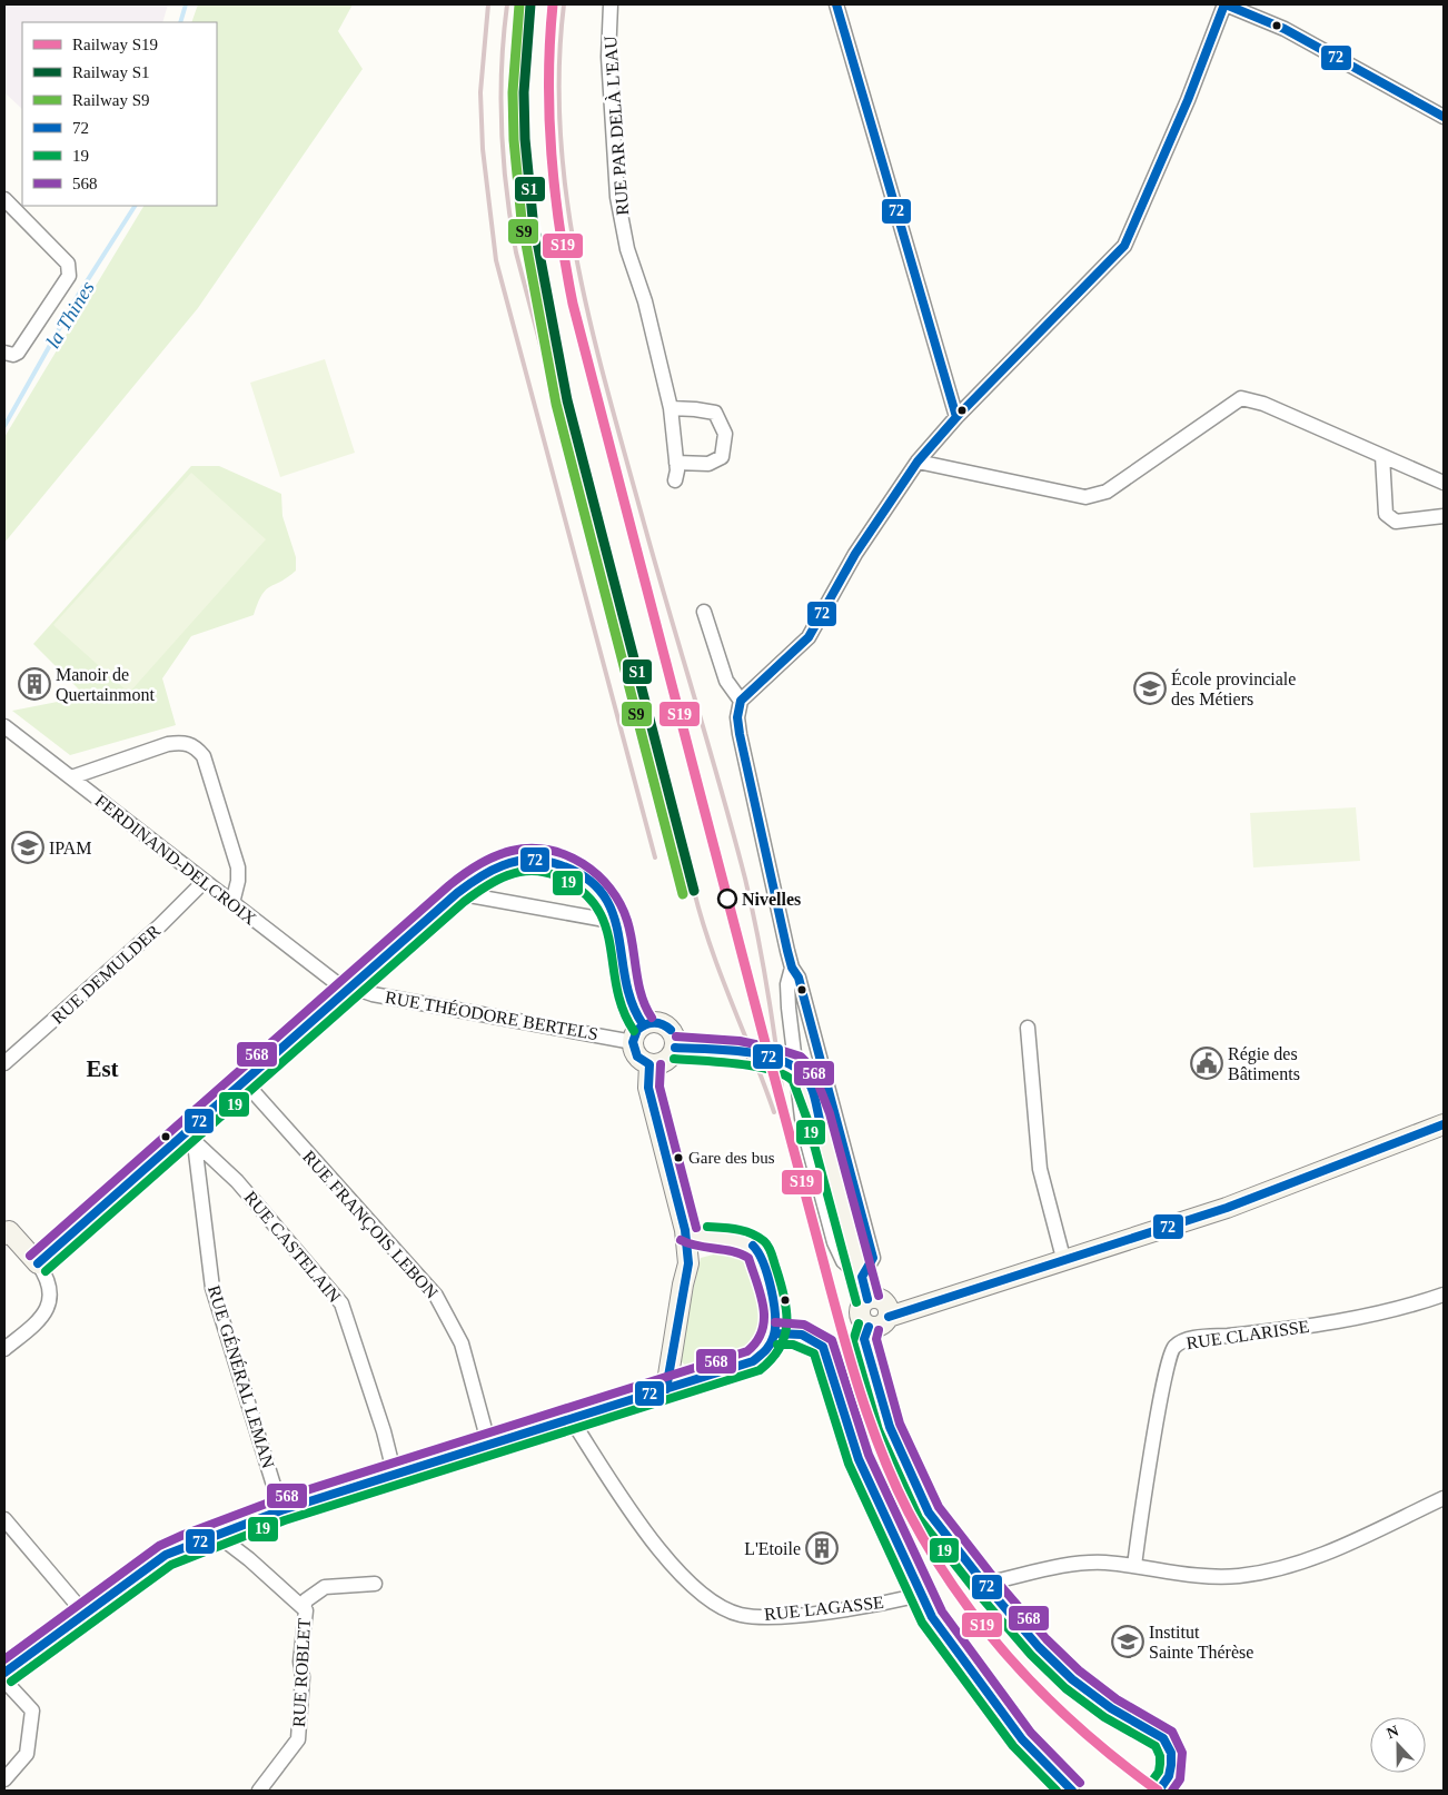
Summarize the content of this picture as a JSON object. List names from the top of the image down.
{
  "streets": {
    "street": [
      "RUE PAR DELÀ L'EAU",
      "FERDINAND-DELCROIX",
      "RUE DEMULDER",
      "RUE THÉODORE BERTELS",
      "RUE FRANÇOIS LEBON",
      "RUE CASTELAIN",
      "RUE CLARISSE",
      "RUE GÉNÉRAL LEMAN",
      "RUE LAGASSE",
      "RUE ROBLET"
    ]
  },
  "crossings": [
    ["FERDINAND-DELCROIX", "RUE DEMULDER"],
    ["FERDINAND-DELCROIX", "RUE THÉODORE BERTELS"],
    ["RUE CASTELAIN", "RUE GÉNÉRAL LEMAN"]
  ],
  "districts": ["Est"],
  "water": ["la Thines"],
  "places": {
    "building": ["Manoir de Quertainmont", "L'Etoile"],
    "school or university": ["École provinciale des Métiers", "IPAM", "Institut Sainte Thérèse"],
    "other": ["Nivelles", "Gare des bus"],
    "public building": ["Régie des Bâtiments"]
  },
  "lines": [
    "rail line S19",
    "rail line S1",
    "rail line S9",
    "transit line 72",
    "transit line 568",
    "transit line 19"
  ],
  "legend": [
    "Railway S19",
    "Railway S1",
    "Railway S9",
    "72",
    "19",
    "568"
  ],
  "north": "top"
}
